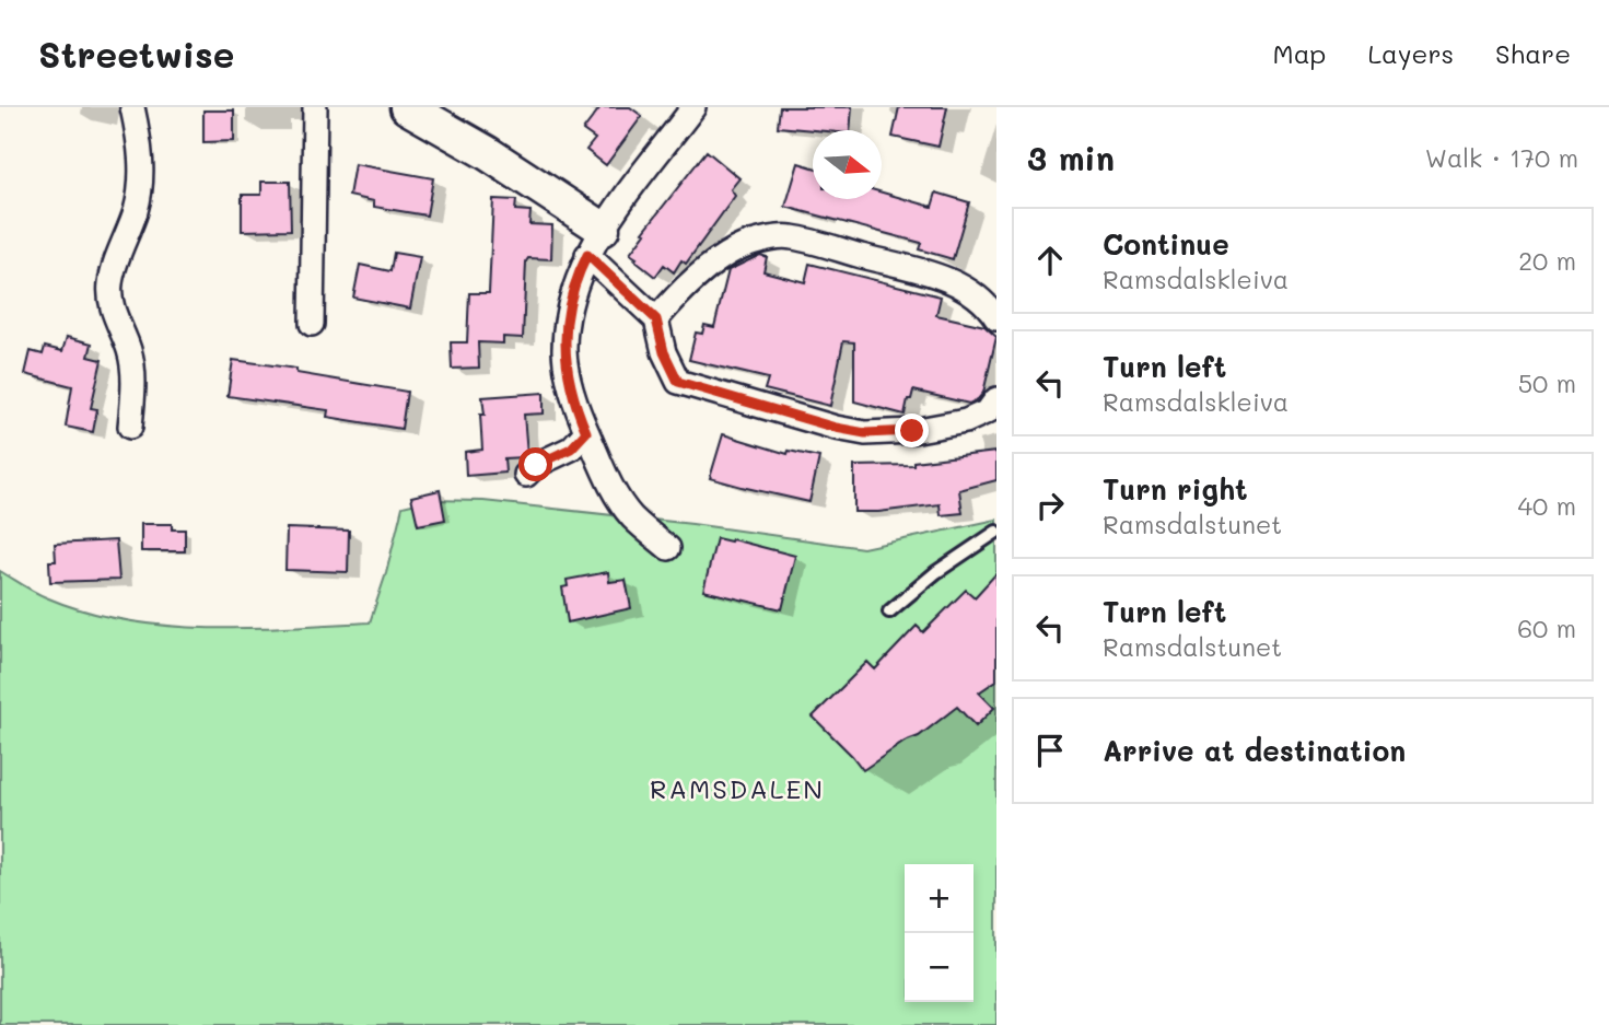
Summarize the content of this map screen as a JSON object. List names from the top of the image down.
{
  "districts": ["RAMSDALEN"],
  "north": "right",
  "page": {
    "header": "Streetwise",
    "nav": ["Map", "Layers", "Share"],
    "heading": ["3 min", "Walk · 170 m"],
    "list": [
      ["Continue", "Ramsdalskleiva", "20 m"],
      ["Turn left", "Ramsdalskleiva", "50 m"],
      ["Turn right", "Ramsdalstunet", "40 m"],
      ["Turn left", "Ramsdalstunet", "60 m"],
      "Arrive at destination"
    ],
    "map_buttons": ["+", "−"]
  }
}
